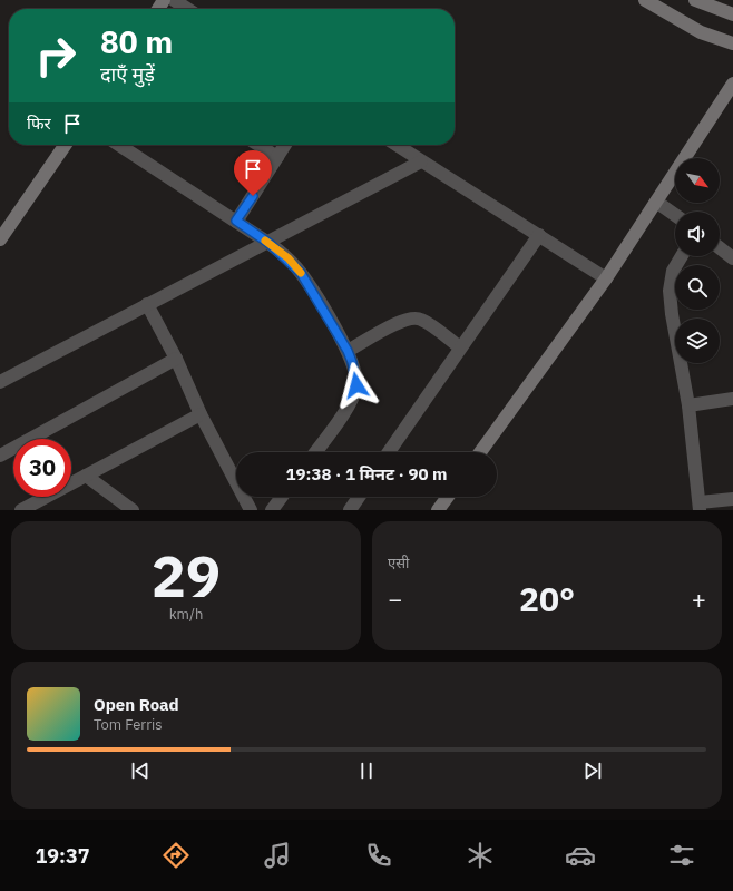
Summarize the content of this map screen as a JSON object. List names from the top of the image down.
{
  "north": "bottom right",
  "page": {
    "turn": ["80 m", "दाएँ मुड़ें"],
    "then": "फिर",
    "limit": "30",
    "trip": "19:38 · 1 मिनट · 90 m",
    "tile": [
      ["29", "km/h"],
      "एसी"
    ],
    "heat": ["−", "20°", "+"],
    "song": ["Open Road", "Tom Ferris"],
    "tabs": "19:37"
  }
}
